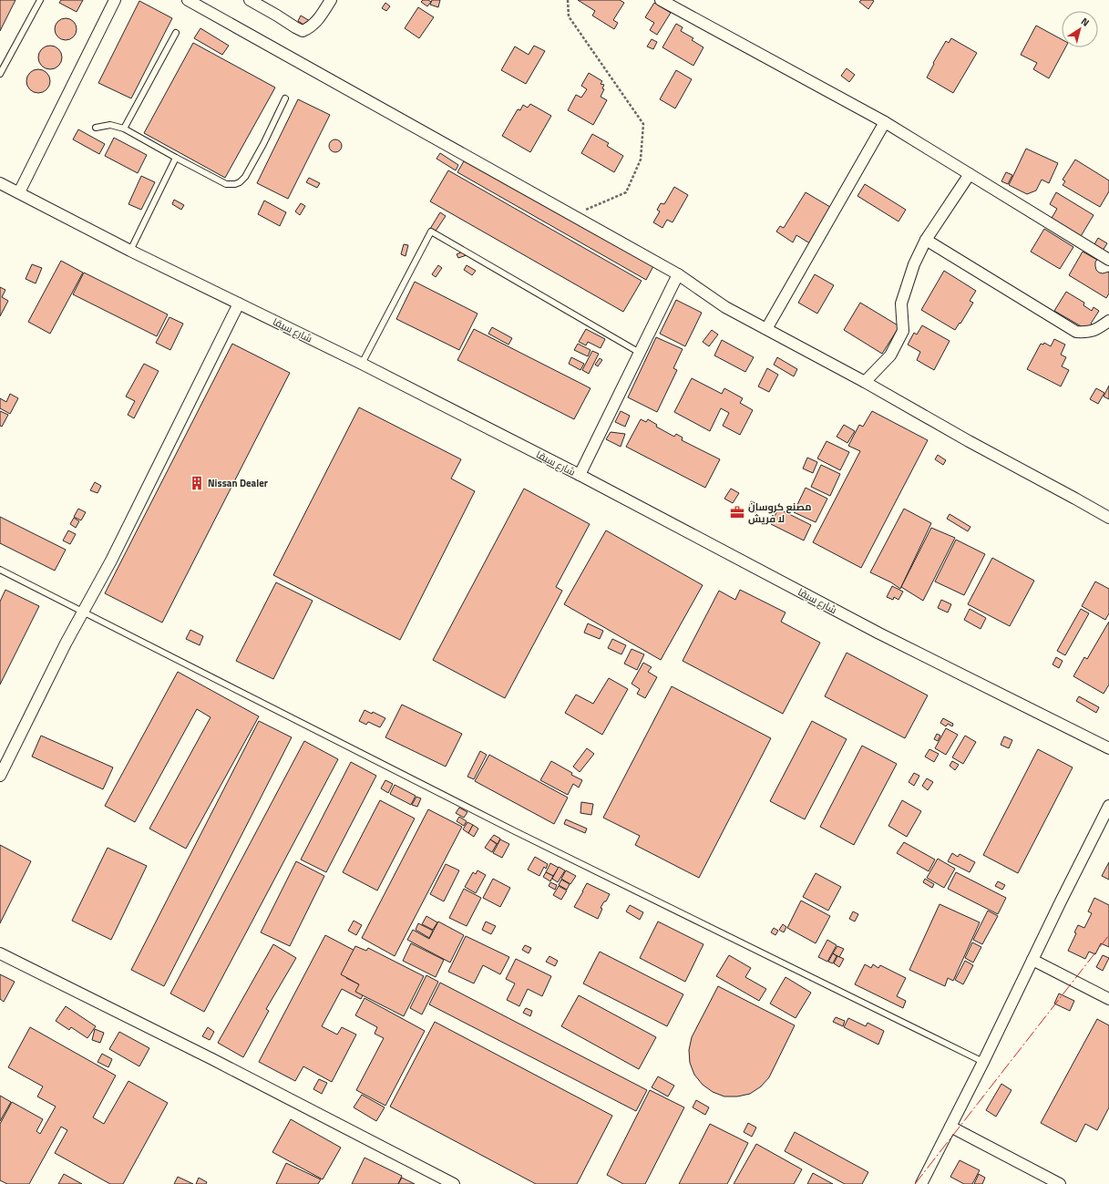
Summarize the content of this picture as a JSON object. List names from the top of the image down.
{
  "streets": {
    "street": ["شارع سيقا"]
  },
  "places": {
    "building": ["Nissan Dealer"],
    "office": ["مصنع كروسان لا فريش"]
  },
  "north": "top right"
}
